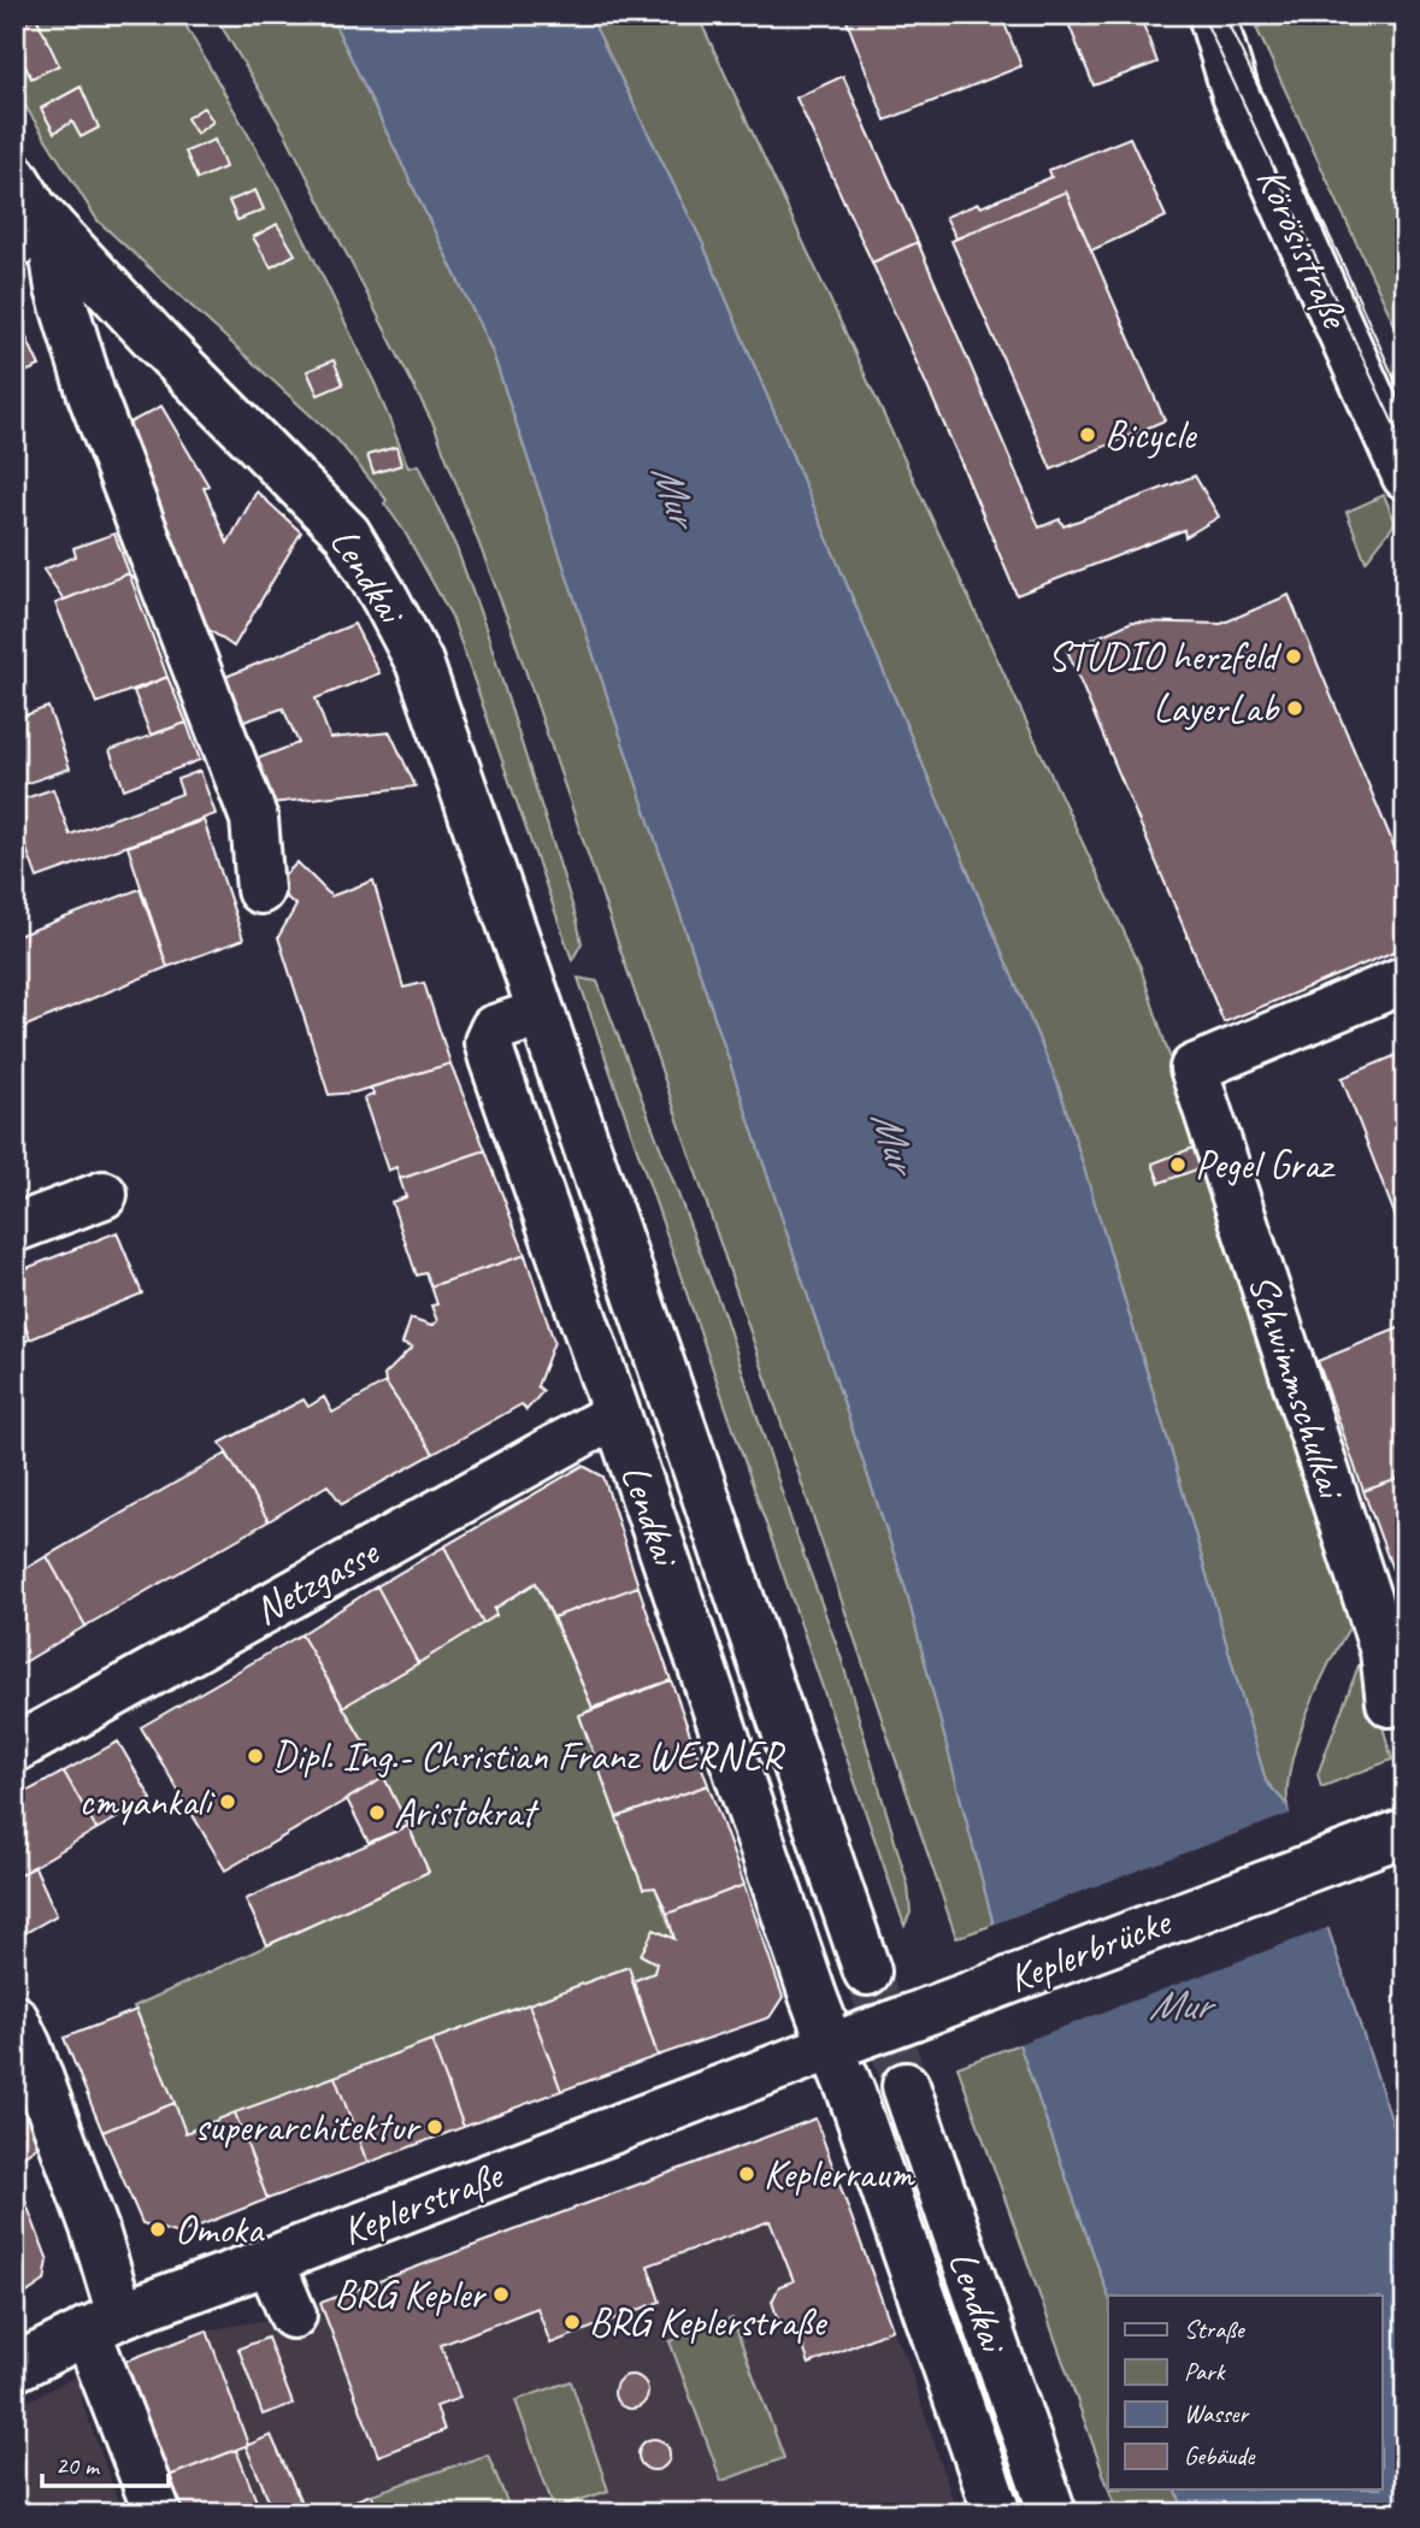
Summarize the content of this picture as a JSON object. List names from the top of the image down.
{
  "streets": {
    "main road": [
      "Körösistraße",
      "Lendkai",
      "Schwimmschulkai",
      "Netzgasse",
      "Keplerbrücke",
      "Keplerstraße"
    ]
  },
  "crossings": [
    ["Lendkai", "Netzgasse"],
    ["Lendkai", "Keplerbrücke"],
    ["Lendkai", "Keplerstraße"],
    ["Keplerbrücke", "Keplerstraße"]
  ],
  "water": ["Mur"],
  "places": [
    "Bicycle",
    "STUDIO herzfeld",
    "LayerLab",
    "Pegel Graz",
    "Dipl. Ing.- Christian Franz WERNER",
    "cmyankali",
    "Aristokrat",
    "superarchitektur",
    "Keplerraum",
    "Omoka",
    "BRG Kepler",
    "BRG Keplerstraße"
  ],
  "legend": [
    "Straße",
    "Park",
    "Wasser",
    "Gebäude"
  ],
  "scale_bar": "20 m"
}
